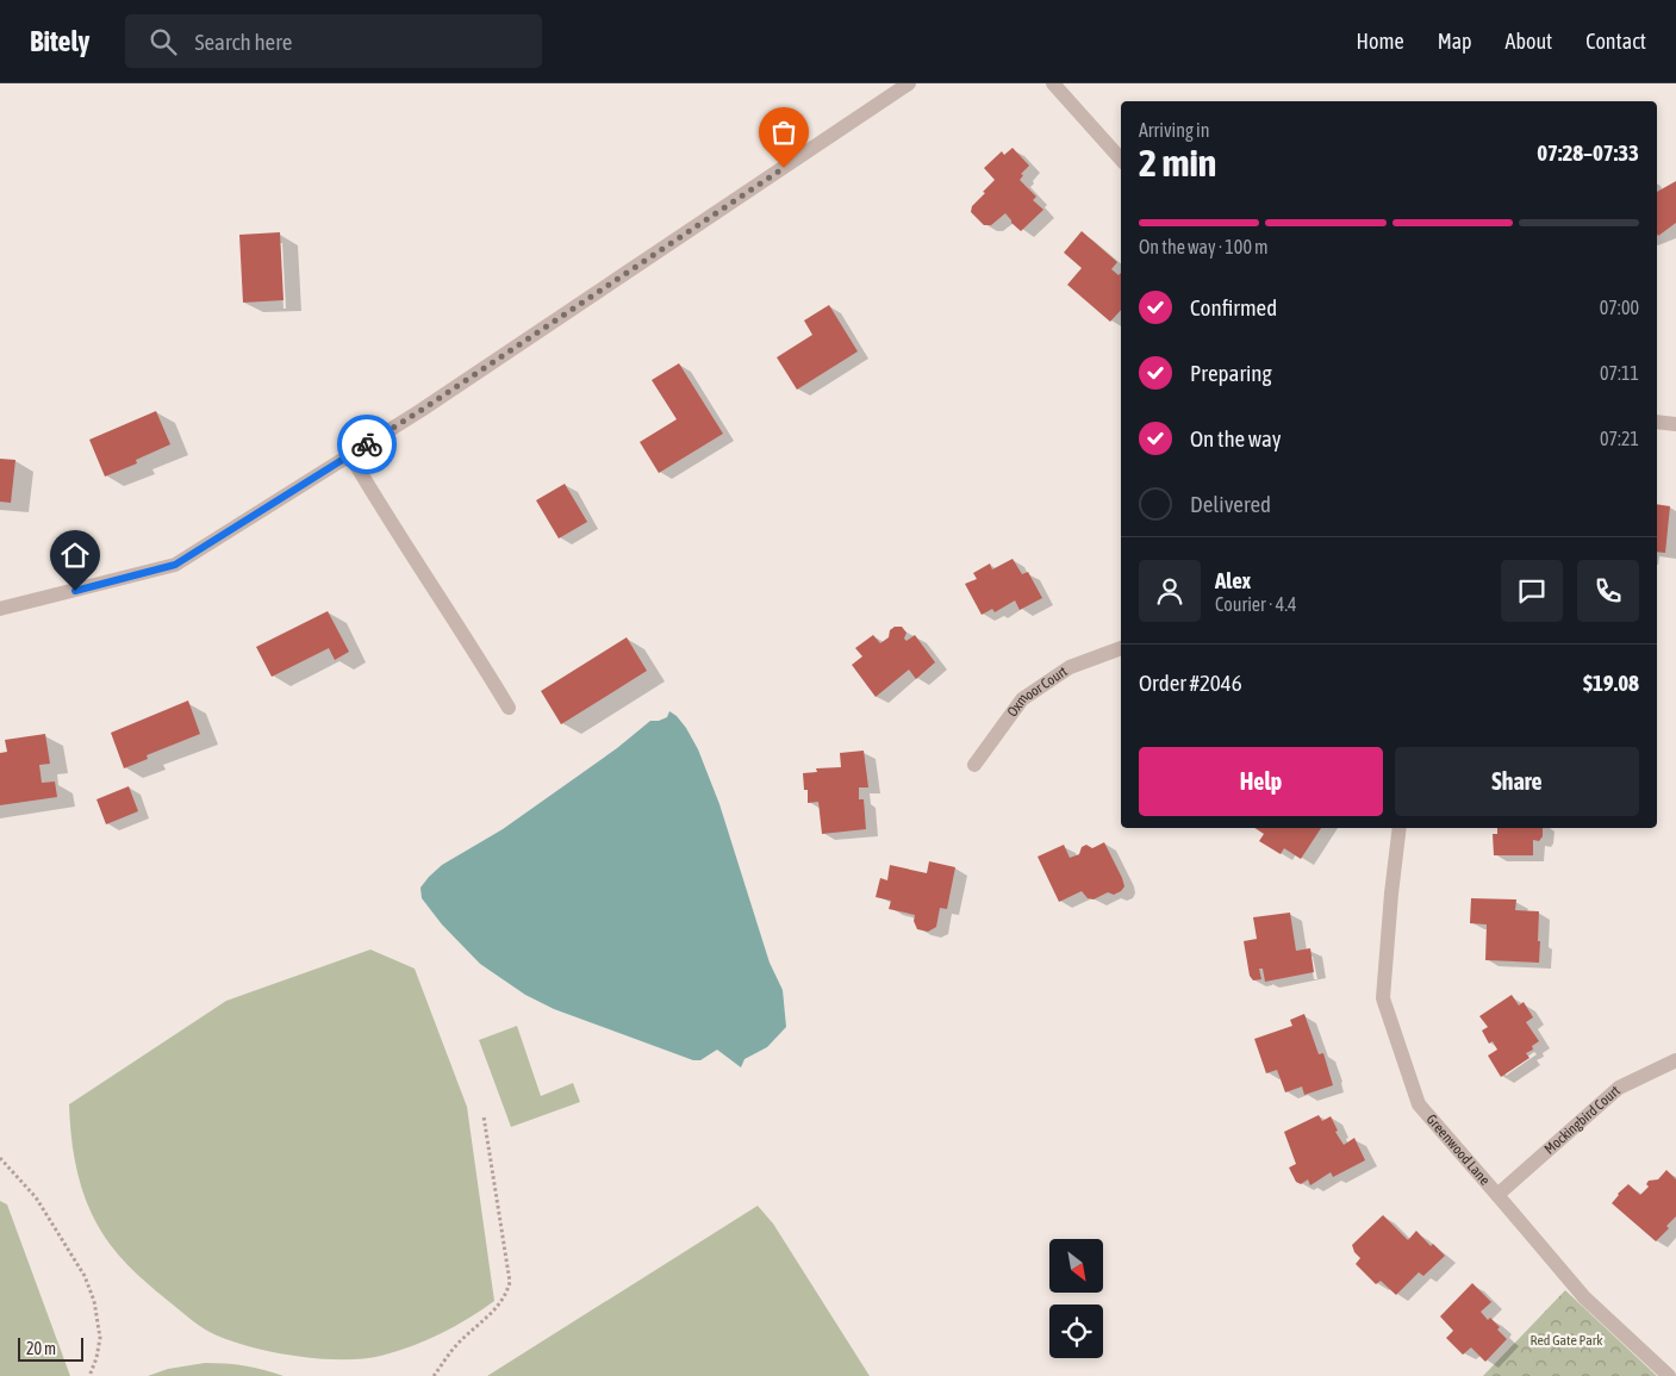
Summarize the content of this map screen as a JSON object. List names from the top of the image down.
{
  "streets": {
    "street": ["Oxmoor Court", "Mockingbird Court", "Greenwood Lane"]
  },
  "crossings": [
    ["Mockingbird Court", "Greenwood Lane"]
  ],
  "parks": ["Red Gate Park"],
  "scale_bar": "20 m",
  "north": "bottom right",
  "page": {
    "header": "Bitely",
    "search": "Search here",
    "nav": [
      "Home",
      "Map",
      "About",
      "Contact"
    ],
    "heading": ["2 min", "Arriving in", "07:28–07:33"],
    "panel": [
      "Alex",
      "Courier · 4.4",
      "Order #2046",
      "$19.08"
    ],
    "bar": "On the way · 100 m",
    "list": [
      ["Confirmed", "07:00"],
      ["Preparing", "07:11"],
      ["On the way", "07:21"],
      "Delivered"
    ],
    "buttons": ["Help", "Share"],
    "scale": "20 m"
  }
}
